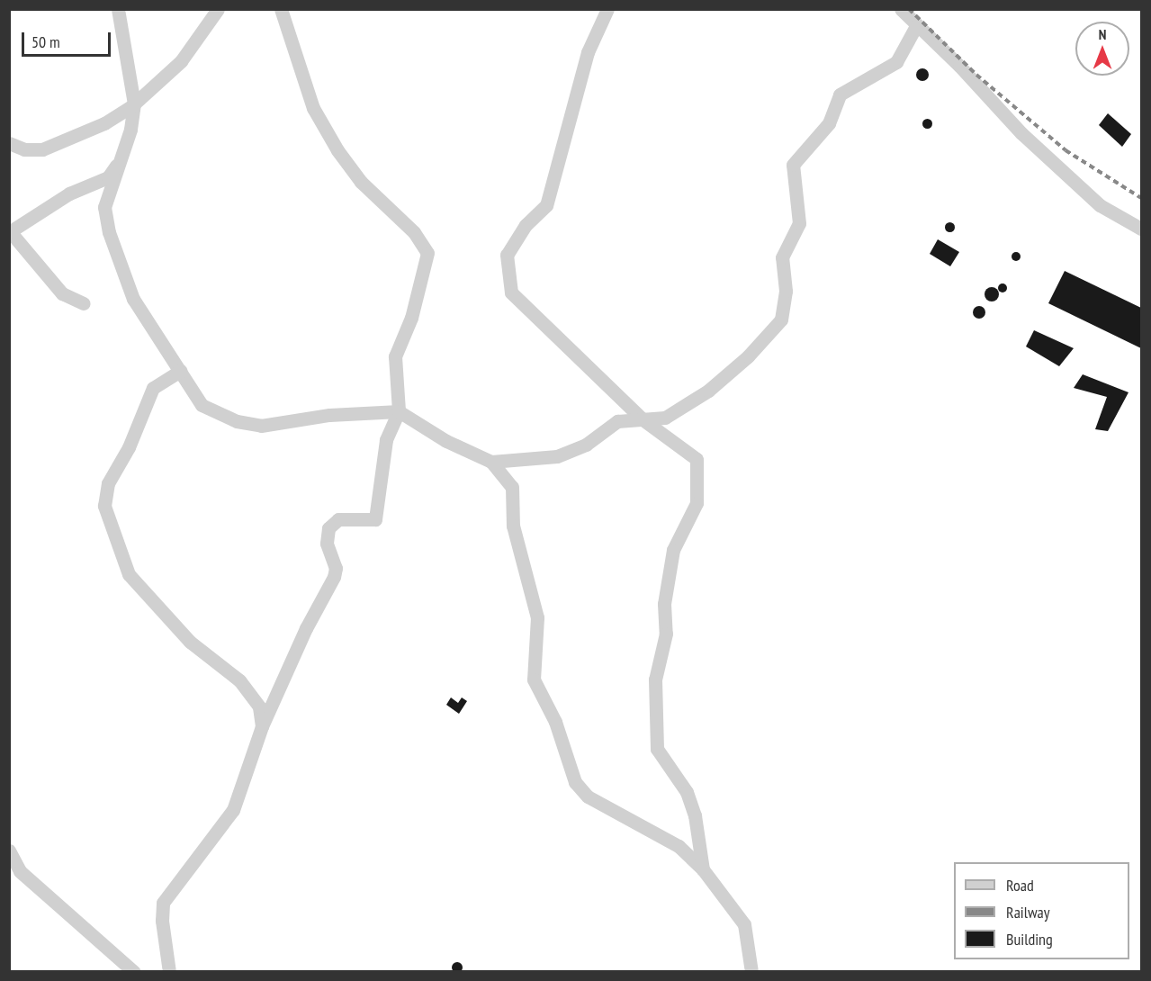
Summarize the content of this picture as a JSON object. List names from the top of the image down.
{
  "legend": ["Road", "Railway", "Building"],
  "scale_bar": "50 m",
  "north": "top"
}
